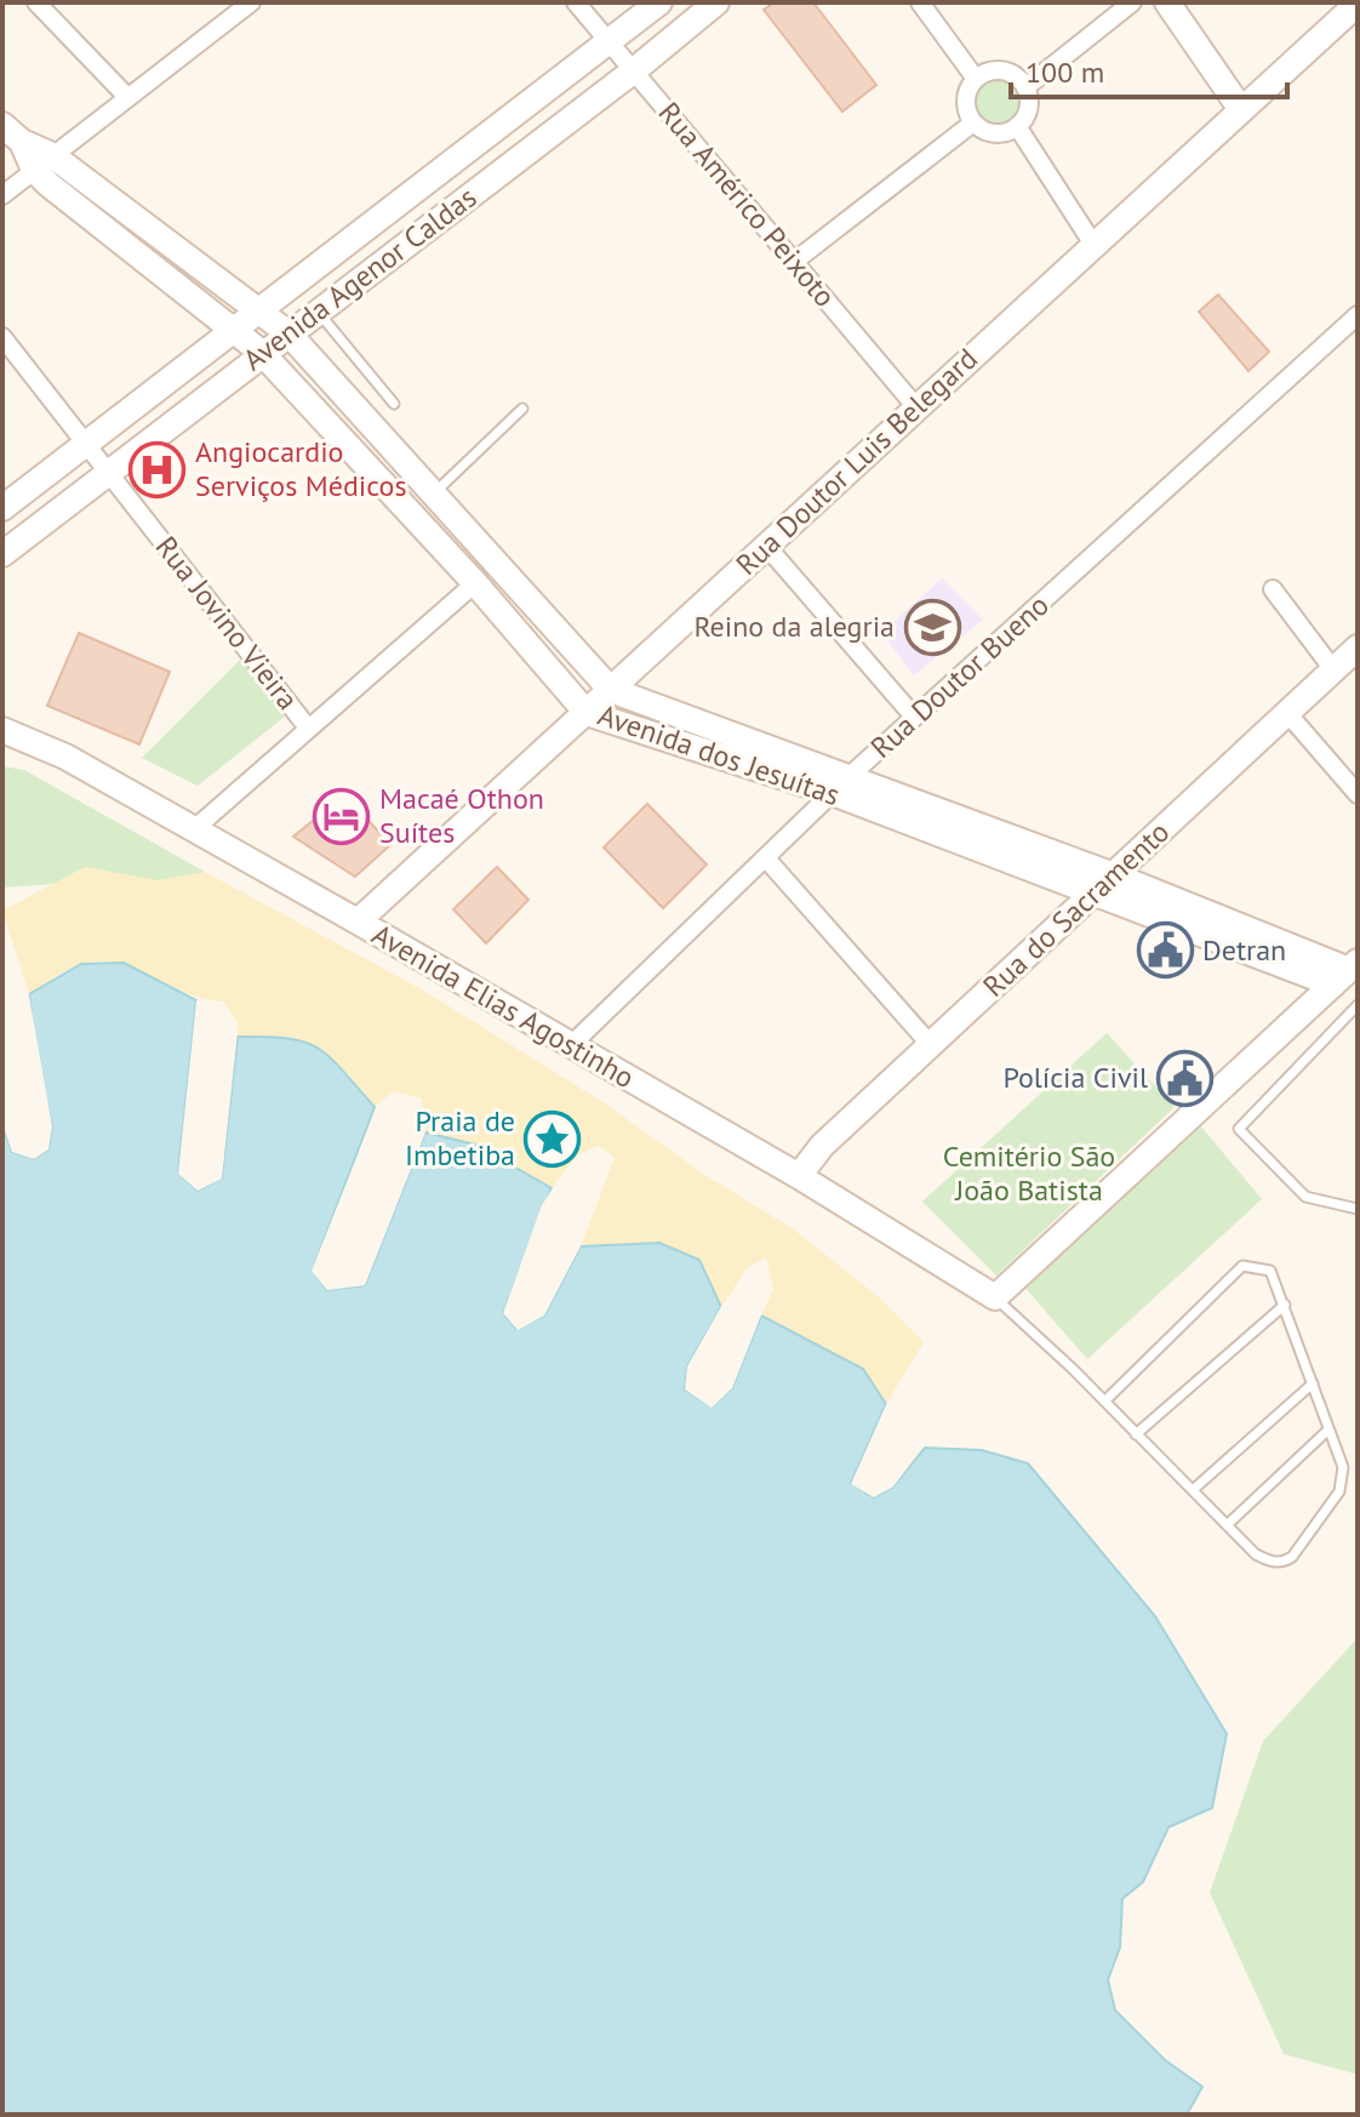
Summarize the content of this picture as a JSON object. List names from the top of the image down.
{
  "streets": {
    "street": [
      "Rua Américo Peixoto",
      "Avenida Agenor Caldas",
      "Rua Doutor Luis Belegard",
      "Rua Jovino Vieira",
      "Rua Doutor Bueno",
      "Avenida dos Jesuítas",
      "Rua do Sacramento",
      "Avenida Elias Agostinho"
    ]
  },
  "crossings": [
    ["Rua Américo Peixoto", "Avenida Agenor Caldas"],
    ["Rua Américo Peixoto", "Rua Doutor Luis Belegard"],
    ["Avenida Agenor Caldas", "Rua Jovino Vieira"],
    ["Avenida Agenor Caldas", "Avenida dos Jesuítas"],
    ["Rua Doutor Luis Belegard", "Avenida dos Jesuítas"],
    ["Rua Doutor Luis Belegard", "Avenida Elias Agostinho"],
    ["Rua Doutor Bueno", "Avenida dos Jesuítas"],
    ["Rua Doutor Bueno", "Avenida Elias Agostinho"],
    ["Avenida dos Jesuítas", "Rua do Sacramento"],
    ["Rua do Sacramento", "Avenida Elias Agostinho"]
  ],
  "parks": ["Cemitério São João Batista"],
  "places": {
    "hospital": ["Angiocardio Serviços Médicos"],
    "school or university": ["Reino da alegria"],
    "hotel": ["Macaé Othon Suítes"],
    "public building": ["Detran", "Polícia Civil"],
    "place": ["Praia de Imbetiba"]
  },
  "scale_bar": "100 m"
}
